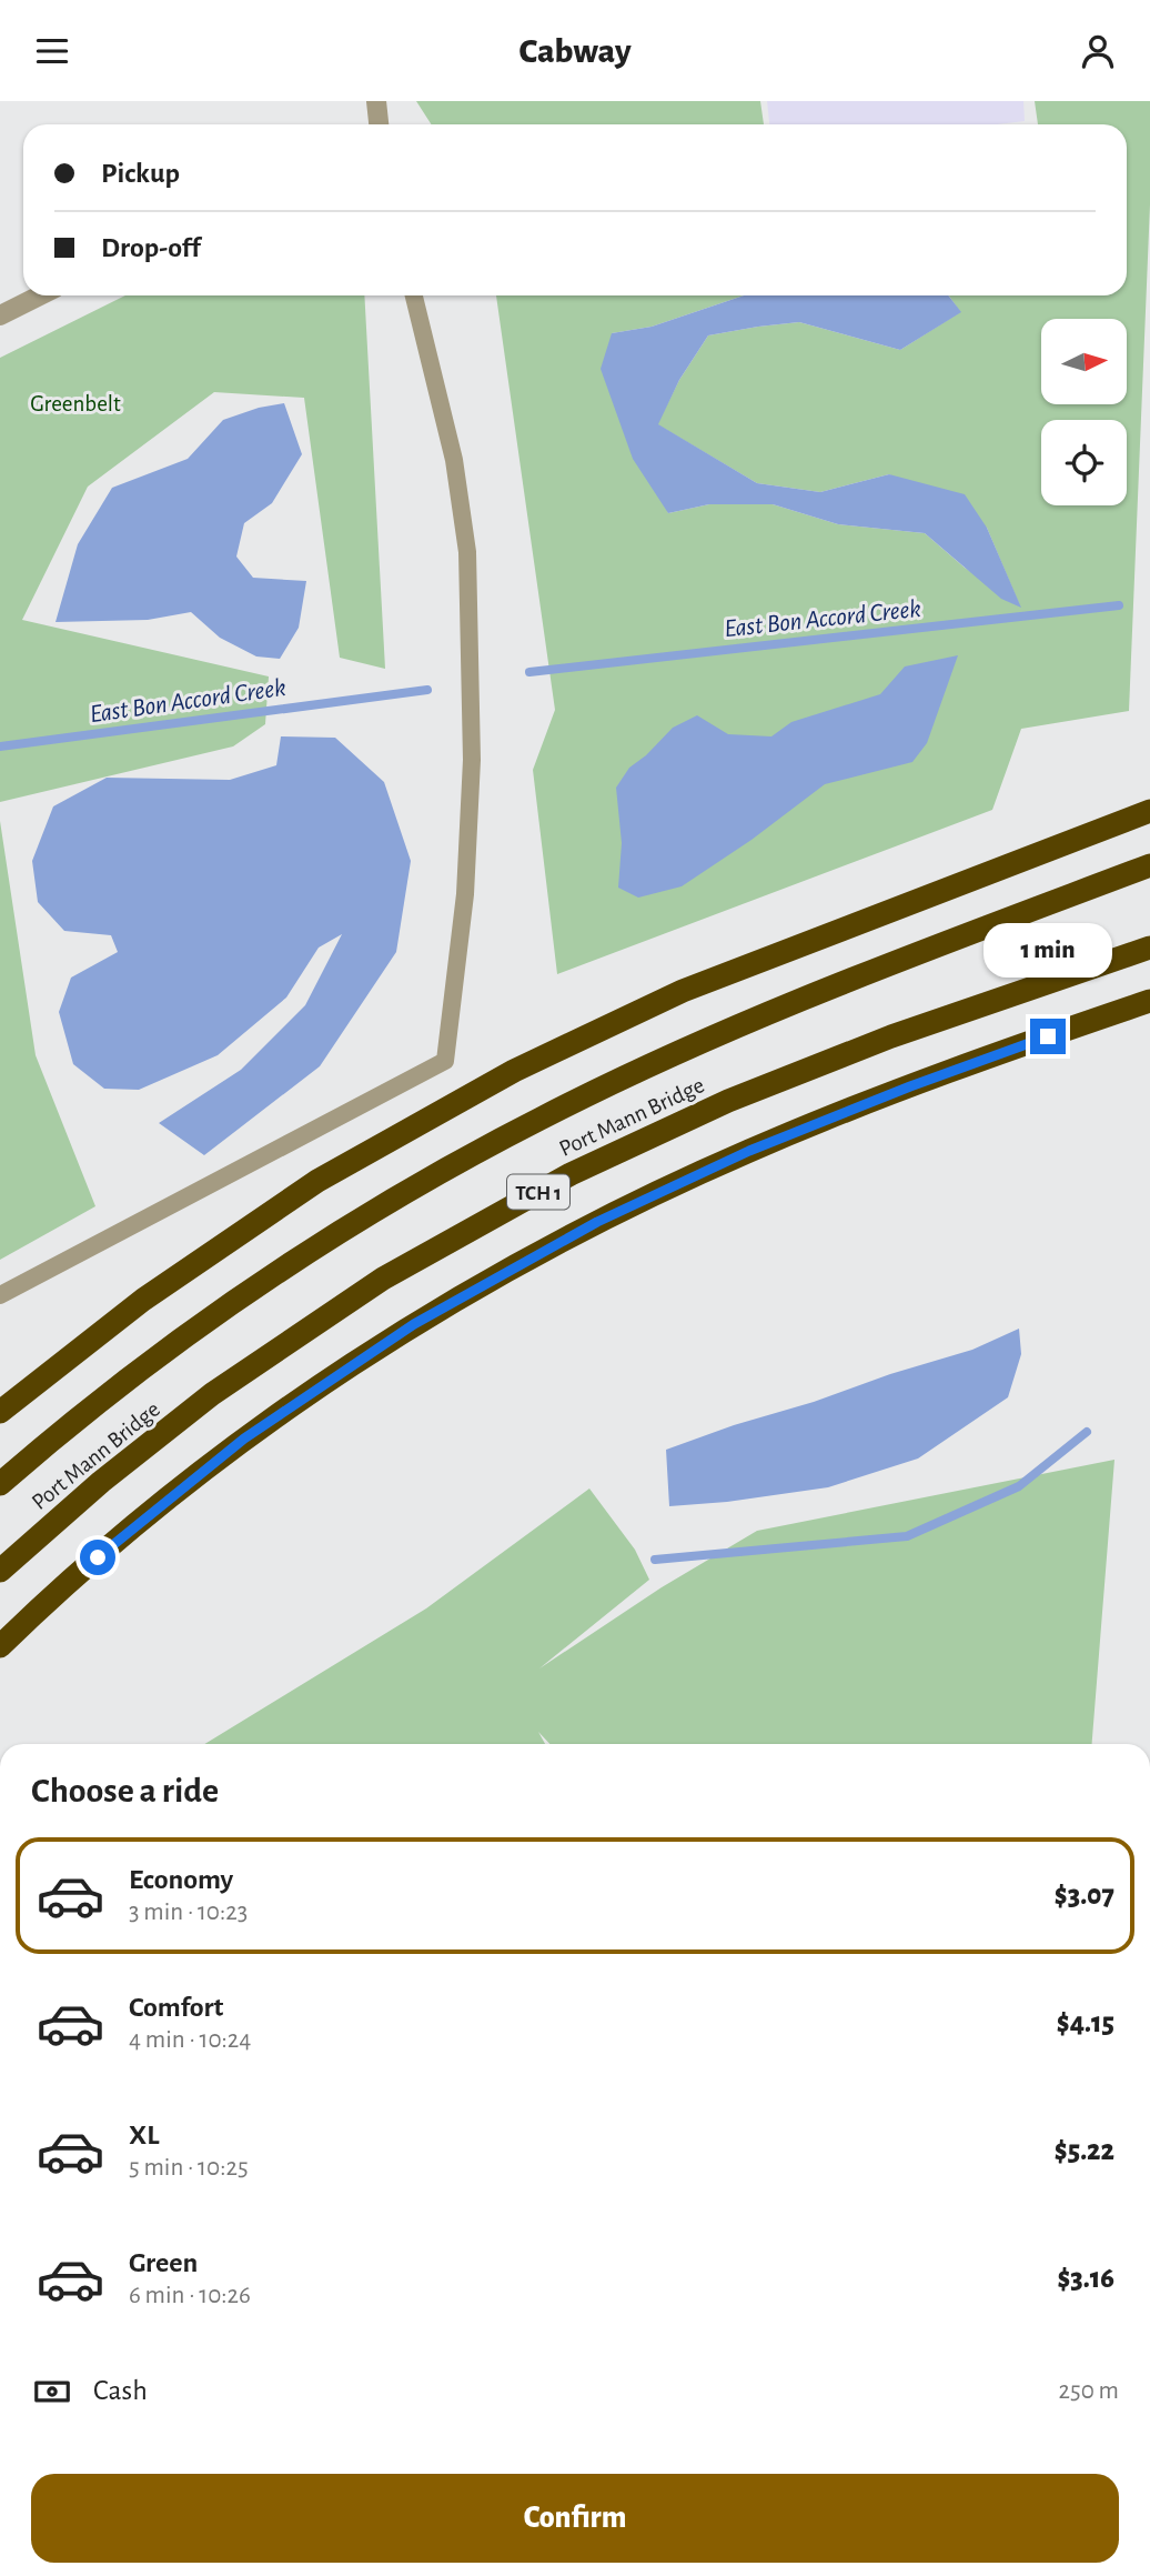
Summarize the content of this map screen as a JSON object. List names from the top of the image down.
{
  "streets": {
    "highway": ["Port Mann Bridge", "TCH 1"]
  },
  "water": ["East Bon Accord Creek"],
  "parks": ["Greenbelt"],
  "north": "right",
  "page": {
    "header": "Cabway",
    "banner": ["Pickup", "Drop-off"],
    "bubble": "1 min",
    "heading": "Choose a ride",
    "list": [
      {
        "name": "Economy",
        "note": "3 min · 10:23",
        "value": "$3.07"
      },
      {
        "name": "Comfort",
        "note": "4 min · 10:24",
        "value": "$4.15"
      },
      {
        "name": "XL",
        "note": "5 min · 10:25",
        "value": "$5.22"
      },
      {
        "name": "Green",
        "note": "6 min · 10:26",
        "value": "$3.16"
      }
    ],
    "pay": ["Cash", "250 m"],
    "buttons": "Confirm"
  }
}
